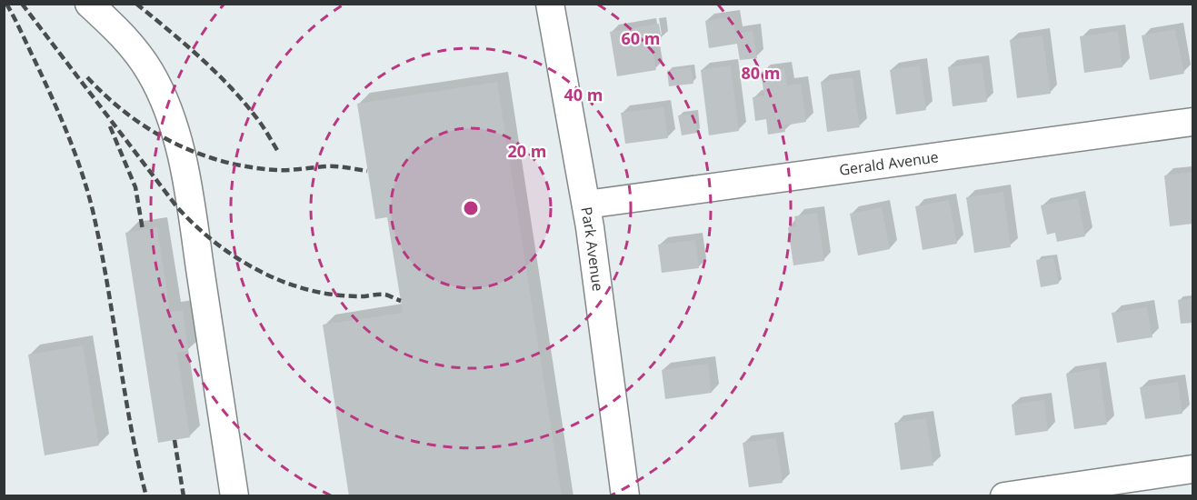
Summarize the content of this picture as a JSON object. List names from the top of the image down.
{
  "streets": {
    "street": ["Gerald Avenue", "Park Avenue"]
  },
  "crossings": [
    ["Gerald Avenue", "Park Avenue"]
  ],
  "rings": [
    "60 m",
    "80 m",
    "40 m",
    "20 m"
  ]
}
